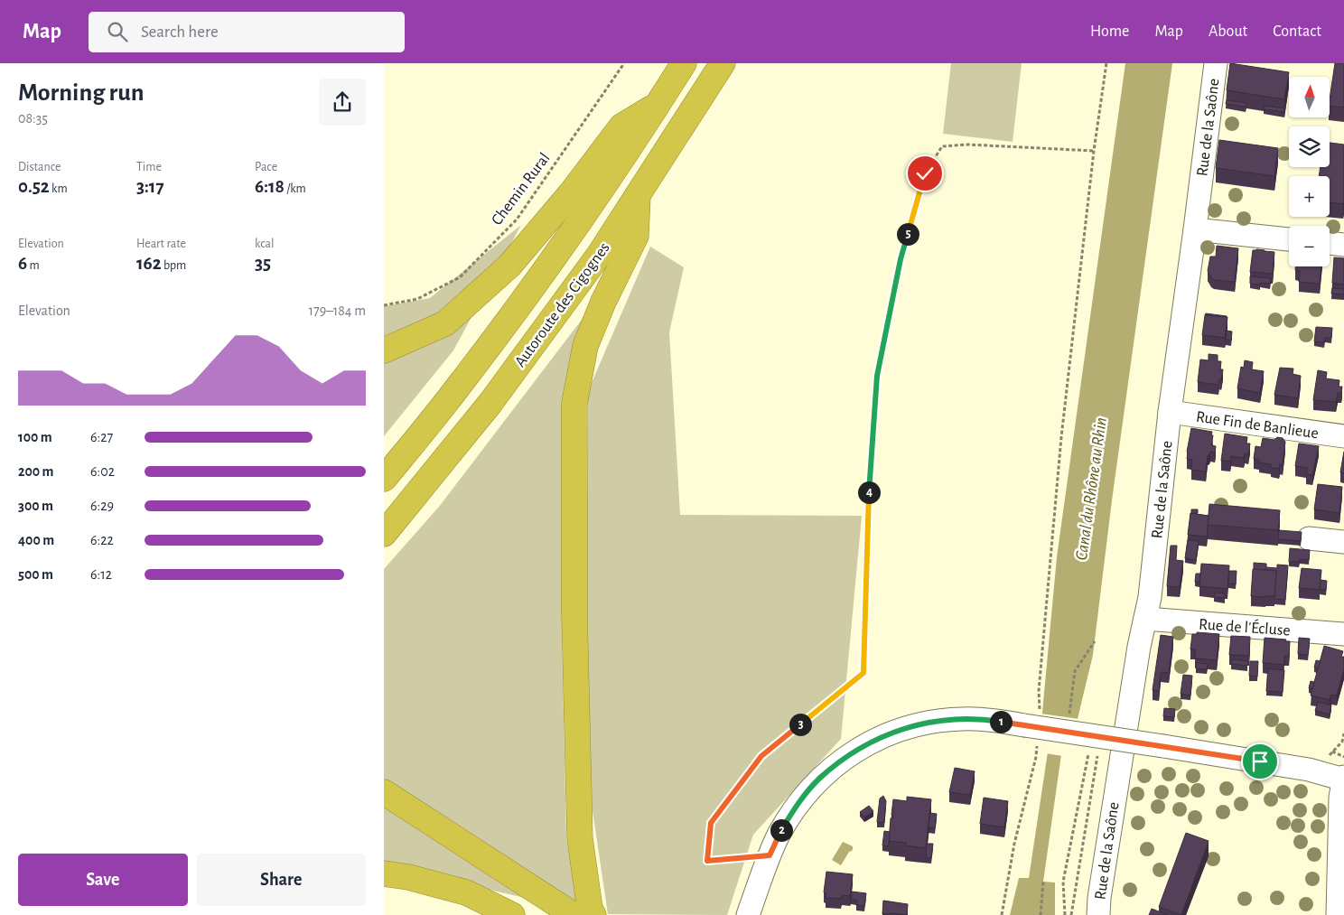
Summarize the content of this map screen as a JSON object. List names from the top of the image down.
{
  "streets": {
    "highway": ["Autoroute des Cigognes"],
    "street": ["Rue de la Saône", "Rue Fin de Banlieue", "Rue de l'Écluse"],
    "path": ["Chemin Rural"]
  },
  "crossings": [
    ["Rue de la Saône", "Rue Fin de Banlieue"],
    ["Rue de la Saône", "Rue de l'Écluse"]
  ],
  "water": ["Canal du Rhône au Rhin"],
  "north": "top",
  "page": {
    "header": "Map",
    "search": "Search here",
    "nav": [
      "Home",
      "Map",
      "About",
      "Contact"
    ],
    "heading": ["Morning run", "08:35"],
    "map_buttons": ["+", "−"],
    "stats": [
      ["Distance", "0.52 km"],
      ["Time", "3:17"],
      ["Pace", "6:18 /km"],
      ["Elevation", "6 m"],
      ["Heart rate", "162 bpm"],
      ["kcal", "35"]
    ],
    "pins": [
      "5",
      "4",
      "1",
      "3",
      "2"
    ],
    "chart": ["Elevation", "179–184 m"],
    "list": [
      {
        "name": "100 m",
        "note": "6:27"
      },
      {
        "name": "200 m",
        "note": "6:02"
      },
      {
        "name": "300 m",
        "note": "6:29"
      },
      {
        "name": "400 m",
        "note": "6:22"
      },
      {
        "name": "500 m",
        "note": "6:12"
      }
    ],
    "buttons": ["Save", "Share"]
  }
}
